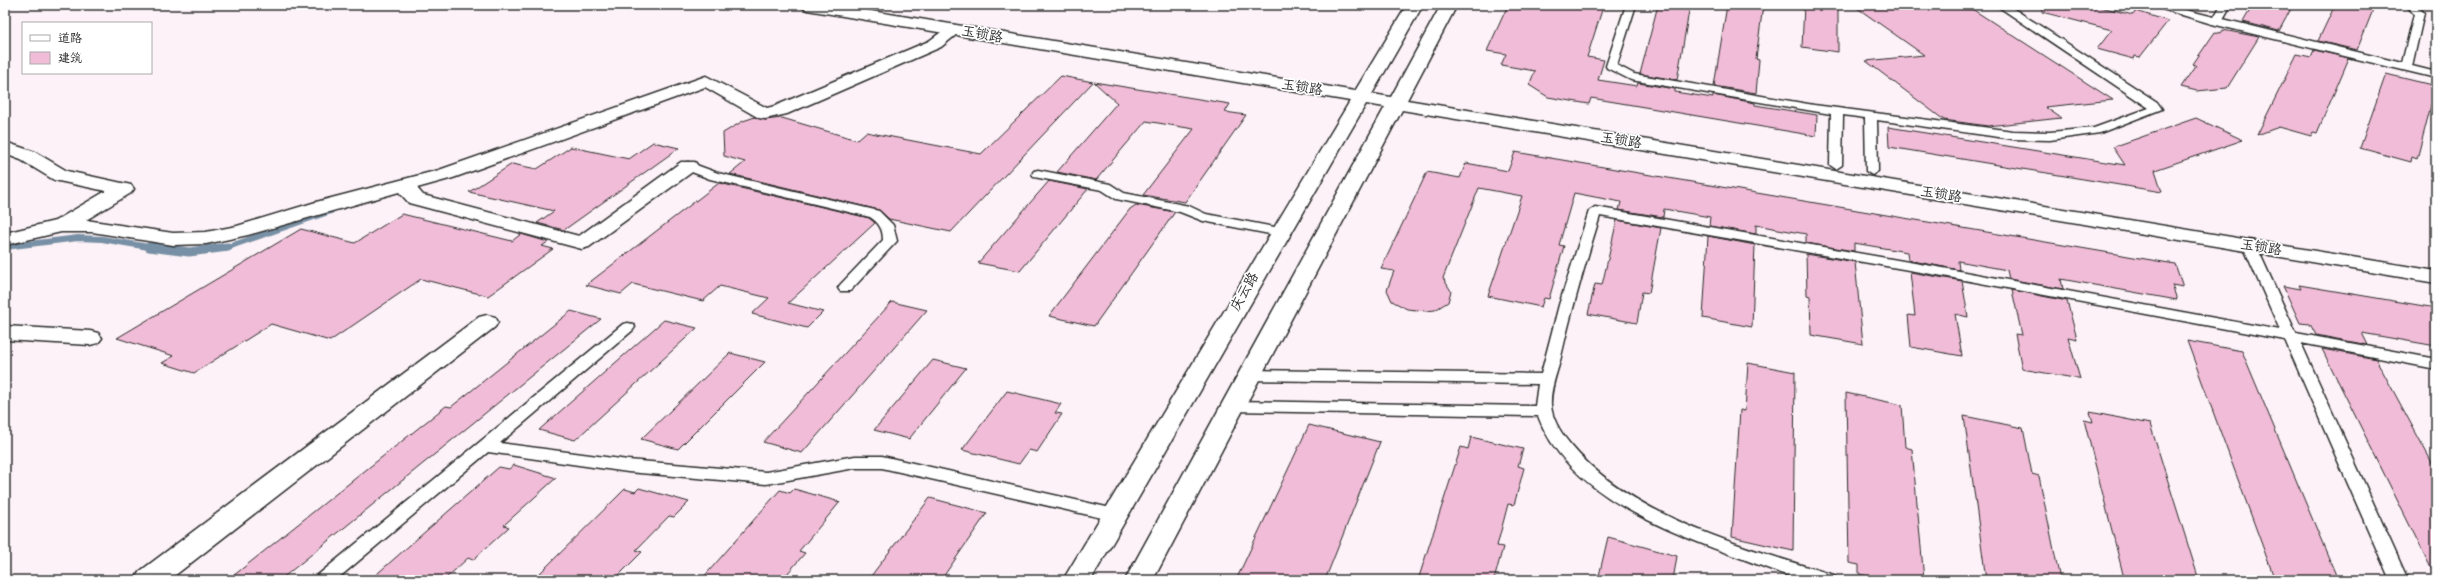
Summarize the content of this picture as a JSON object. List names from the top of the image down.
{
  "streets": {
    "street": ["玉锁路", "庆云路"]
  },
  "crossings": [
    ["玉锁路", "庆云路"]
  ],
  "legend": ["道路", "建筑"]
}
